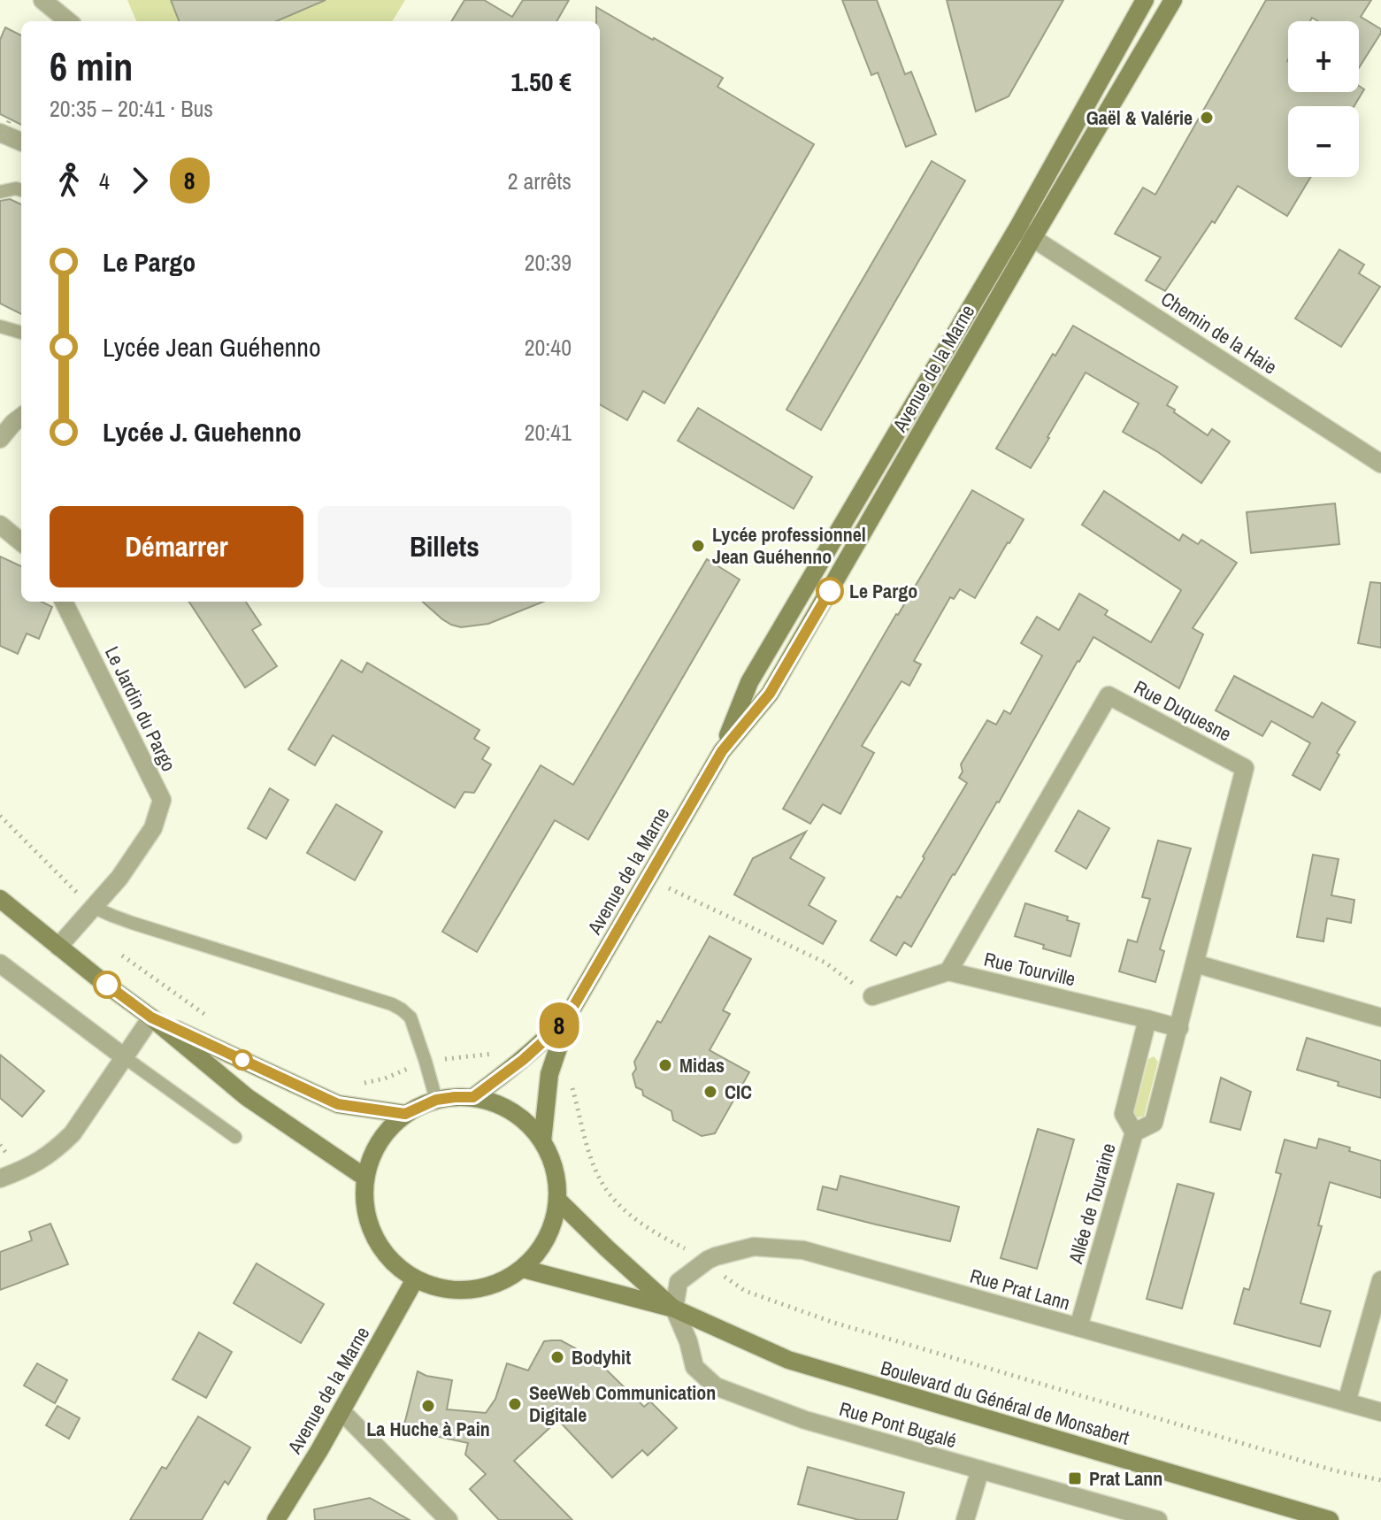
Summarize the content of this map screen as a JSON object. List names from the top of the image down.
{
  "streets": {
    "main road": ["Avenue de la Marne", "Boulevard du Général de Monsabert"],
    "street": [
      "Chemin de la Haie",
      "Le Jardin du Pargo",
      "Rue Duquesne",
      "Rue Tourville",
      "Allée de Touraine",
      "Rue Prat Lann",
      "Rue Pont Bugalé"
    ]
  },
  "crossings": [
    ["Chemin de la Haie", "Avenue de la Marne"],
    ["Avenue de la Marne", "Boulevard du Général de Monsabert"],
    ["Rue Duquesne", "Rue Tourville"],
    ["Rue Duquesne", "Allée de Touraine"],
    ["Rue Tourville", "Allée de Touraine"],
    ["Allée de Touraine", "Rue Prat Lann"],
    ["Rue Prat Lann", "Boulevard du Général de Monsabert"],
    ["Rue Prat Lann", "Rue Pont Bugalé"],
    ["Boulevard du Général de Monsabert", "Rue Pont Bugalé"]
  ],
  "places": {
    "other": [
      "Gaël & Valérie",
      "Lycée professionnel Jean Guéhenno",
      "Le Pargo",
      "Midas",
      "CIC",
      "Bodyhit",
      "SeeWeb Communication Digitale",
      "La Huche à Pain"
    ],
    "transit": ["Prat Lann"]
  },
  "lines": ["bus line 8"],
  "page": {
    "on_map": "8",
    "map_buttons": ["+", "−"],
    "heading": ["6 min", "20:35 – 20:41 · Bus", "1.50 €"],
    "legs": ["4", "8", "2 arrêts"],
    "list": [
      {
        "name": "Le Pargo",
        "value": "20:39"
      },
      {
        "name": "Lycée Jean Guéhenno",
        "value": "20:40"
      },
      {
        "name": "Lycée J. Guehenno",
        "value": "20:41"
      }
    ],
    "buttons": ["Démarrer", "Billets"]
  }
}
